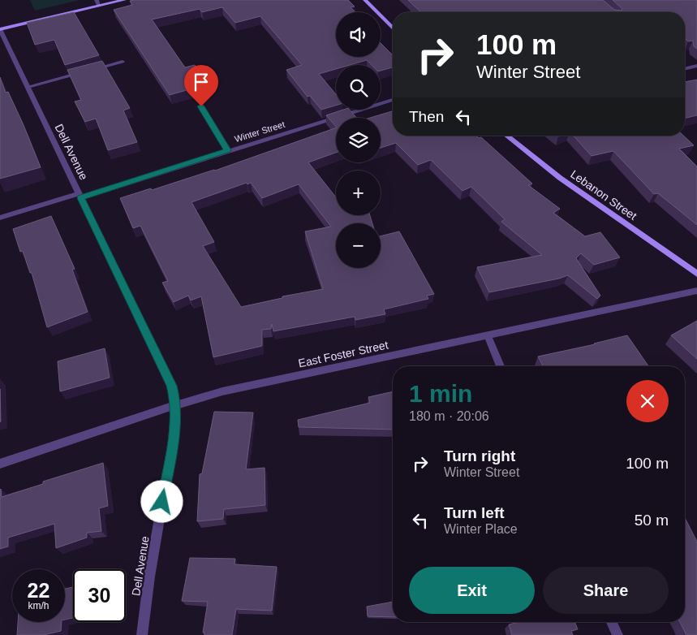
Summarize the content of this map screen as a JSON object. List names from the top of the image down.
{
  "streets": {
    "main road": ["Lebanon Street"],
    "street": ["Winter Street", "Dell Avenue", "East Foster Street"]
  },
  "crossings": [
    ["Winter Street", "Dell Avenue"],
    ["Dell Avenue", "East Foster Street"]
  ],
  "page": {
    "map_buttons": ["+", "−"],
    "turn": ["100 m", "Winter Street"],
    "then": "Then",
    "heading": ["1 min", "180 m · 20:06"],
    "list": [
      {
        "name": "Turn right",
        "note": "Winter Street",
        "value": "100 m"
      },
      {
        "name": "Turn left",
        "note": "Winter Place",
        "value": "50 m"
      }
    ],
    "buttons": ["Exit", "Share"],
    "speed": "22 km/h",
    "limit": "30"
  }
}
